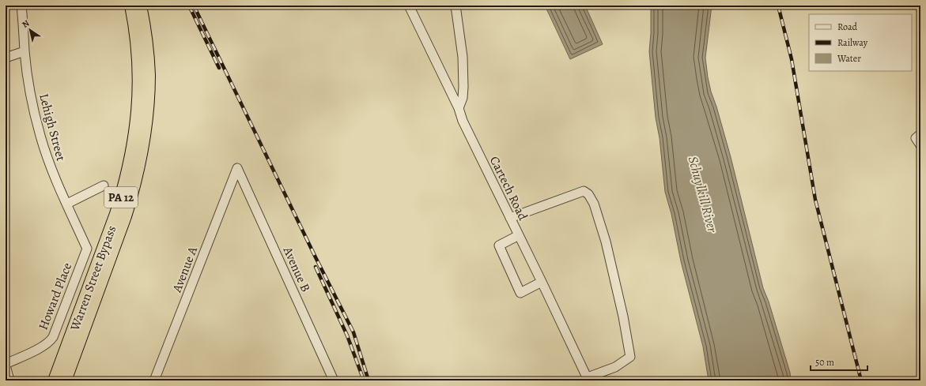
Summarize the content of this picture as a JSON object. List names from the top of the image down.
{
  "streets": {
    "highway": ["PA 12", "Warren Street Bypass"],
    "street": [
      "Lehigh Street",
      "Cartech Road",
      "Avenue A",
      "Avenue B",
      "Howard Place"
    ]
  },
  "crossings": [
    ["Lehigh Street", "Howard Place"],
    ["Avenue A", "Avenue B"]
  ],
  "water": ["Schuylkill River"],
  "legend": ["Road", "Railway", "Water"],
  "scale_bar": "50 m",
  "north": "top left"
}
